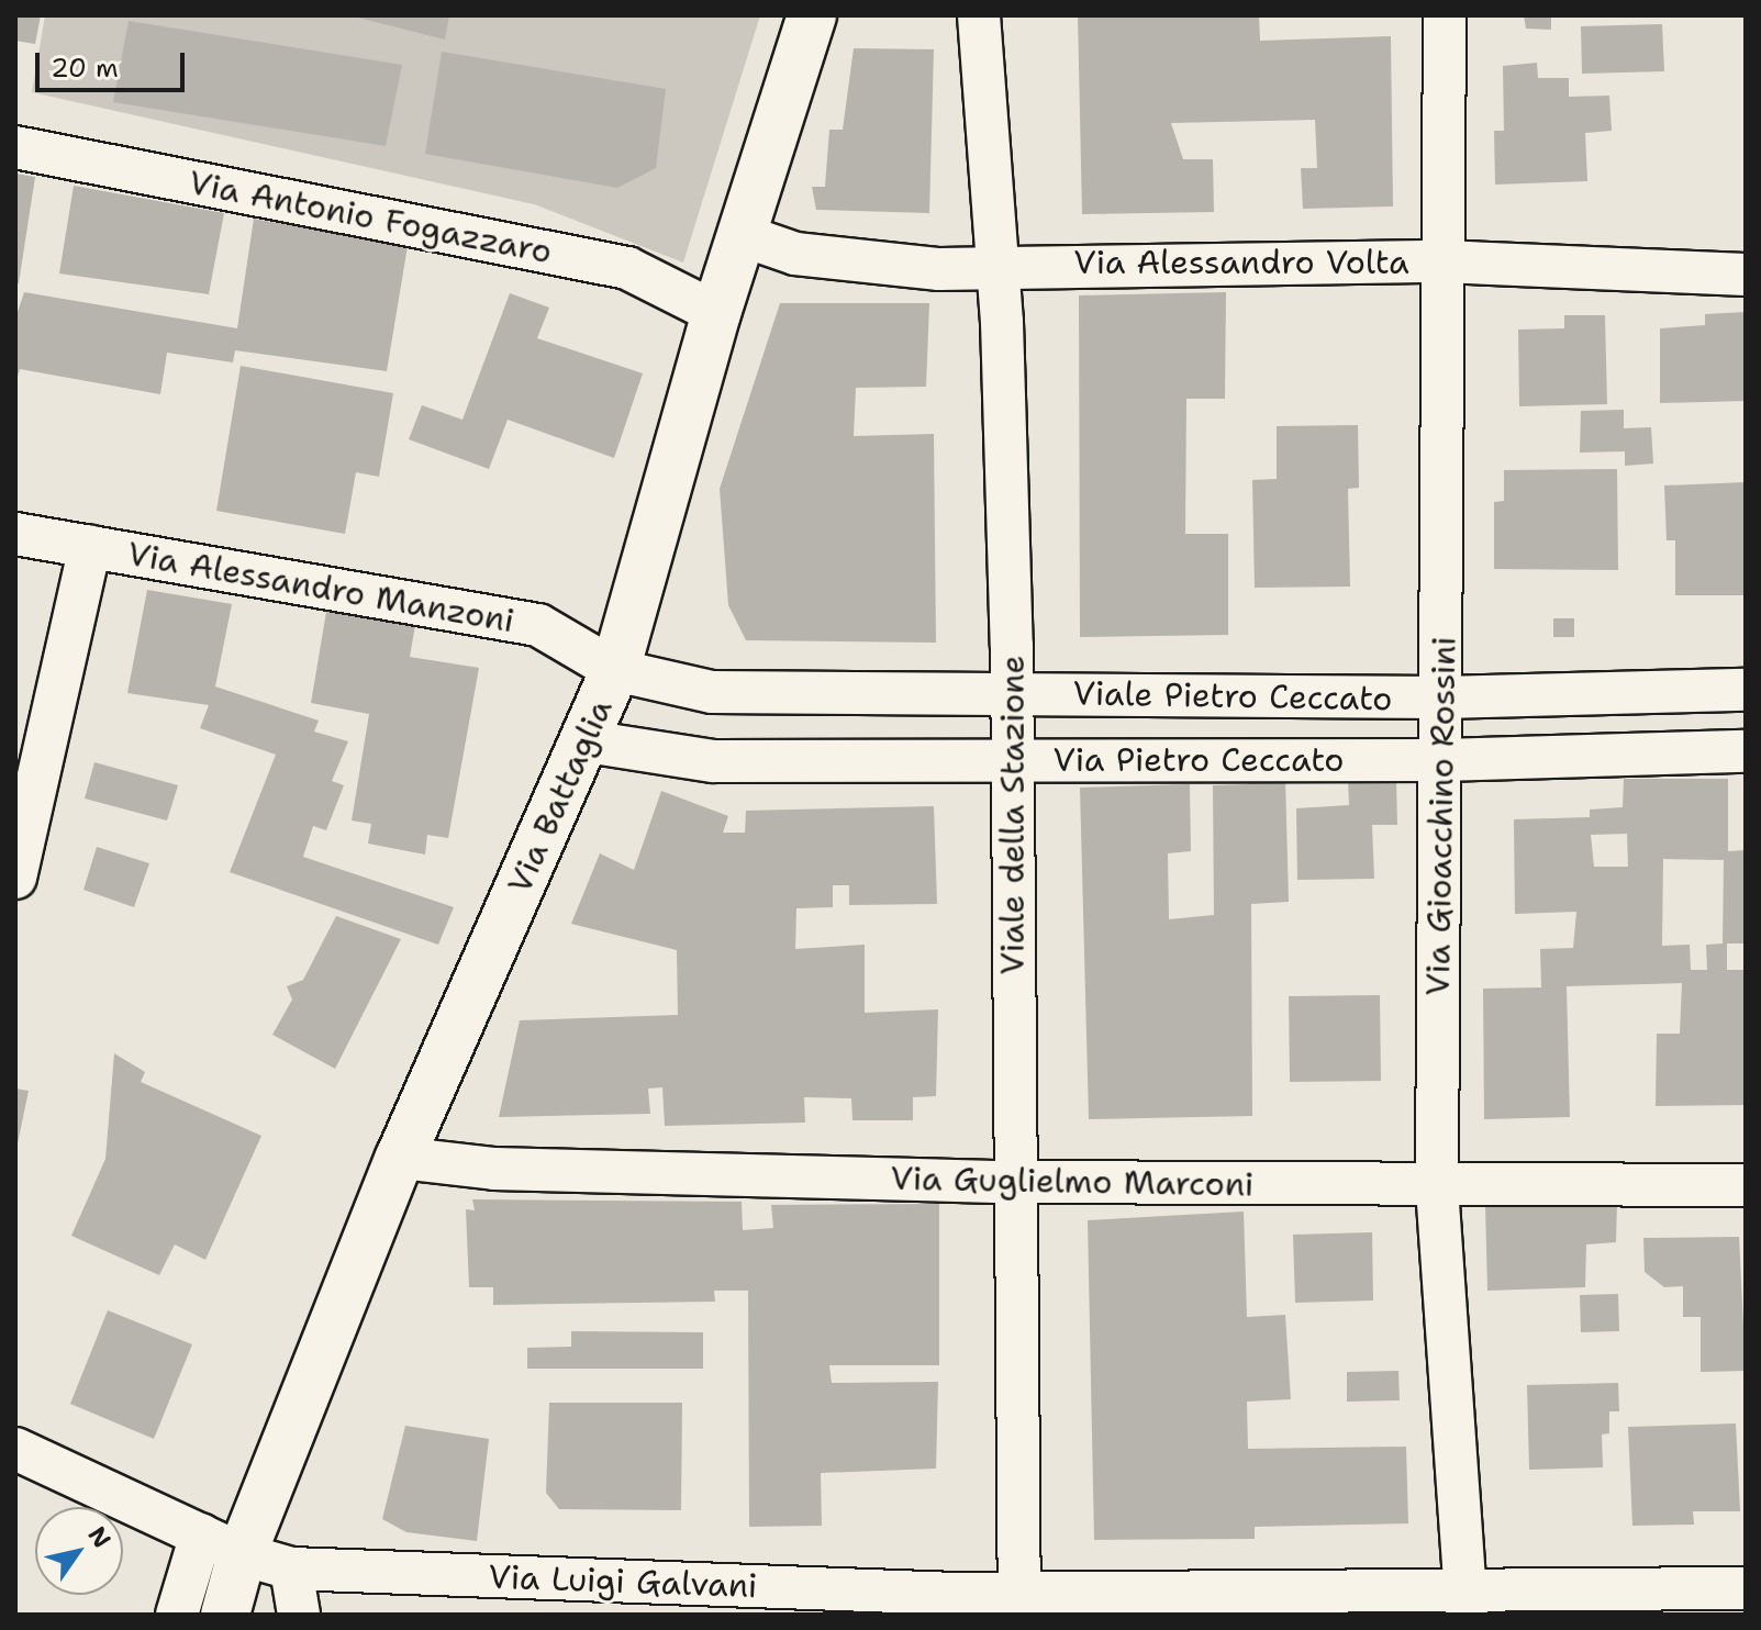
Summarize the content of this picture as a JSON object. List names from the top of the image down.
{
  "streets": {
    "main road": ["Via Battaglia"],
    "street": [
      "Via Antonio Fogazzaro",
      "Via Alessandro Volta",
      "Via Alessandro Manzoni",
      "Viale Pietro Ceccato",
      "Via Pietro Ceccato",
      "Viale della Stazione",
      "Via Gioacchino Rossini",
      "Via Guglielmo Marconi",
      "Via Luigi Galvani"
    ]
  },
  "crossings": [
    ["Via Antonio Fogazzaro", "Via Battaglia"],
    ["Via Alessandro Volta", "Via Battaglia"],
    ["Via Alessandro Volta", "Viale della Stazione"],
    ["Via Alessandro Volta", "Via Gioacchino Rossini"],
    ["Via Alessandro Manzoni", "Viale Pietro Ceccato"],
    ["Via Alessandro Manzoni", "Via Battaglia"],
    ["Viale Pietro Ceccato", "Via Battaglia"],
    ["Viale Pietro Ceccato", "Viale della Stazione"],
    ["Viale Pietro Ceccato", "Via Gioacchino Rossini"],
    ["Via Pietro Ceccato", "Via Battaglia"],
    ["Via Pietro Ceccato", "Viale della Stazione"],
    ["Via Pietro Ceccato", "Via Gioacchino Rossini"],
    ["Via Battaglia", "Via Guglielmo Marconi"],
    ["Via Battaglia", "Via Luigi Galvani"],
    ["Viale della Stazione", "Via Guglielmo Marconi"],
    ["Viale della Stazione", "Via Luigi Galvani"],
    ["Via Gioacchino Rossini", "Via Guglielmo Marconi"],
    ["Via Gioacchino Rossini", "Via Luigi Galvani"]
  ],
  "scale_bar": "20 m",
  "north": "top right"
}
